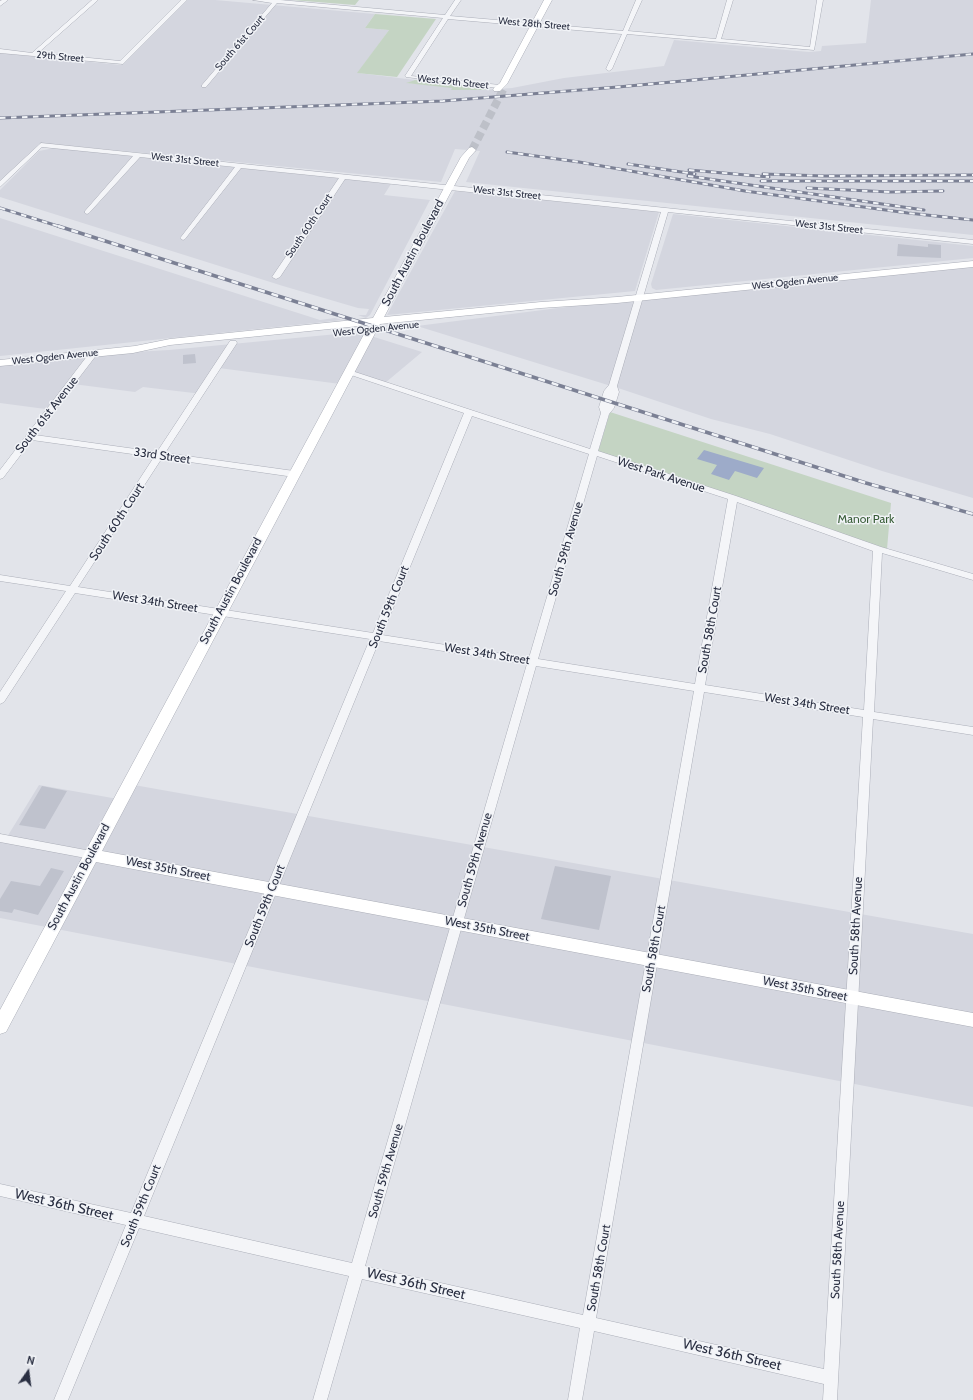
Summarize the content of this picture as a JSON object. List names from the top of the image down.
{
  "streets": {
    "street": [
      "West 28th Street",
      "South 61st Court",
      "29th Street",
      "West 29th Street",
      "West 31st Street",
      "South 60th Court",
      "South Austin Boulevard",
      "West Ogden Avenue",
      "South 61st Avenue",
      "33rd Street",
      "West Park Avenue",
      "South 59th Avenue",
      "West 34th Street",
      "South 59th Court",
      "South 58th Court",
      "West 35th Street",
      "South 58th Avenue",
      "West 36th Street"
    ]
  },
  "crossings": [
    ["West 28th Street", "South 61st Court"],
    ["West 28th Street", "West 29th Street"],
    ["West 31st Street", "South 60th Court"],
    ["West 31st Street", "South Austin Boulevard"],
    ["West 31st Street", "South 59th Avenue"],
    ["South 60th Court", "West Ogden Avenue"],
    ["South 60th Court", "33rd Street"],
    ["South 60th Court", "West 34th Street"],
    ["South Austin Boulevard", "West Ogden Avenue"],
    ["South Austin Boulevard", "33rd Street"],
    ["South Austin Boulevard", "West Park Avenue"],
    ["South Austin Boulevard", "West 34th Street"],
    ["South Austin Boulevard", "West 35th Street"],
    ["West Ogden Avenue", "South 61st Avenue"],
    ["West Ogden Avenue", "South 59th Avenue"],
    ["South 61st Avenue", "33rd Street"],
    ["West Park Avenue", "South 59th Avenue"],
    ["West Park Avenue", "South 59th Court"],
    ["West Park Avenue", "South 58th Court"],
    ["West Park Avenue", "South 58th Avenue"],
    ["South 59th Avenue", "West 34th Street"],
    ["South 59th Avenue", "West 35th Street"],
    ["South 59th Avenue", "West 36th Street"],
    ["West 34th Street", "South 59th Court"],
    ["West 34th Street", "South 58th Court"],
    ["West 34th Street", "South 58th Avenue"],
    ["South 59th Court", "West 35th Street"],
    ["South 59th Court", "West 36th Street"],
    ["South 58th Court", "West 35th Street"],
    ["South 58th Court", "West 36th Street"],
    ["West 35th Street", "South 58th Avenue"],
    ["South 58th Avenue", "West 36th Street"]
  ],
  "parks": ["Manor Park"],
  "north": "top"
}
